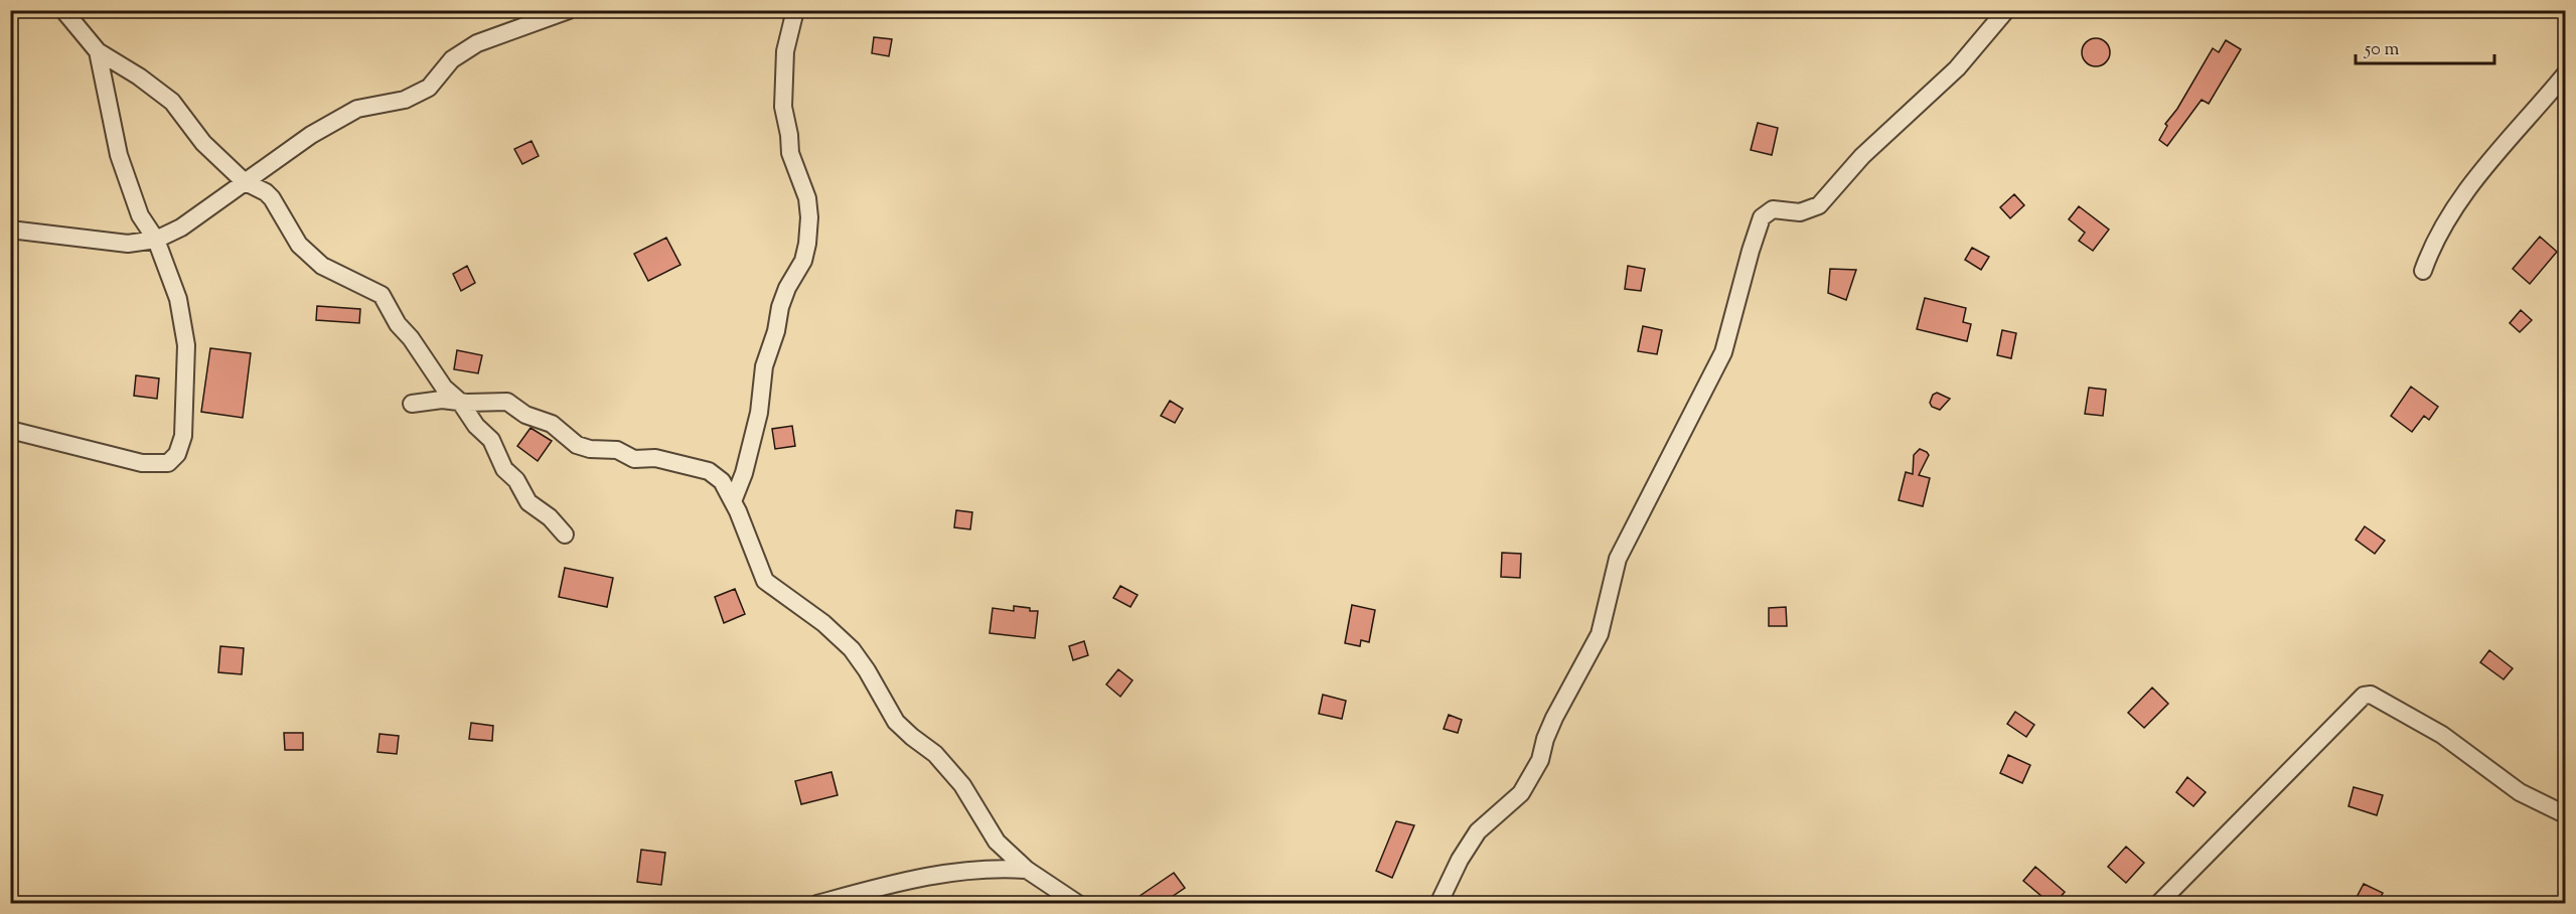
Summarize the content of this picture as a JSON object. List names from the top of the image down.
{
  "scale_bar": "50 m"
}
